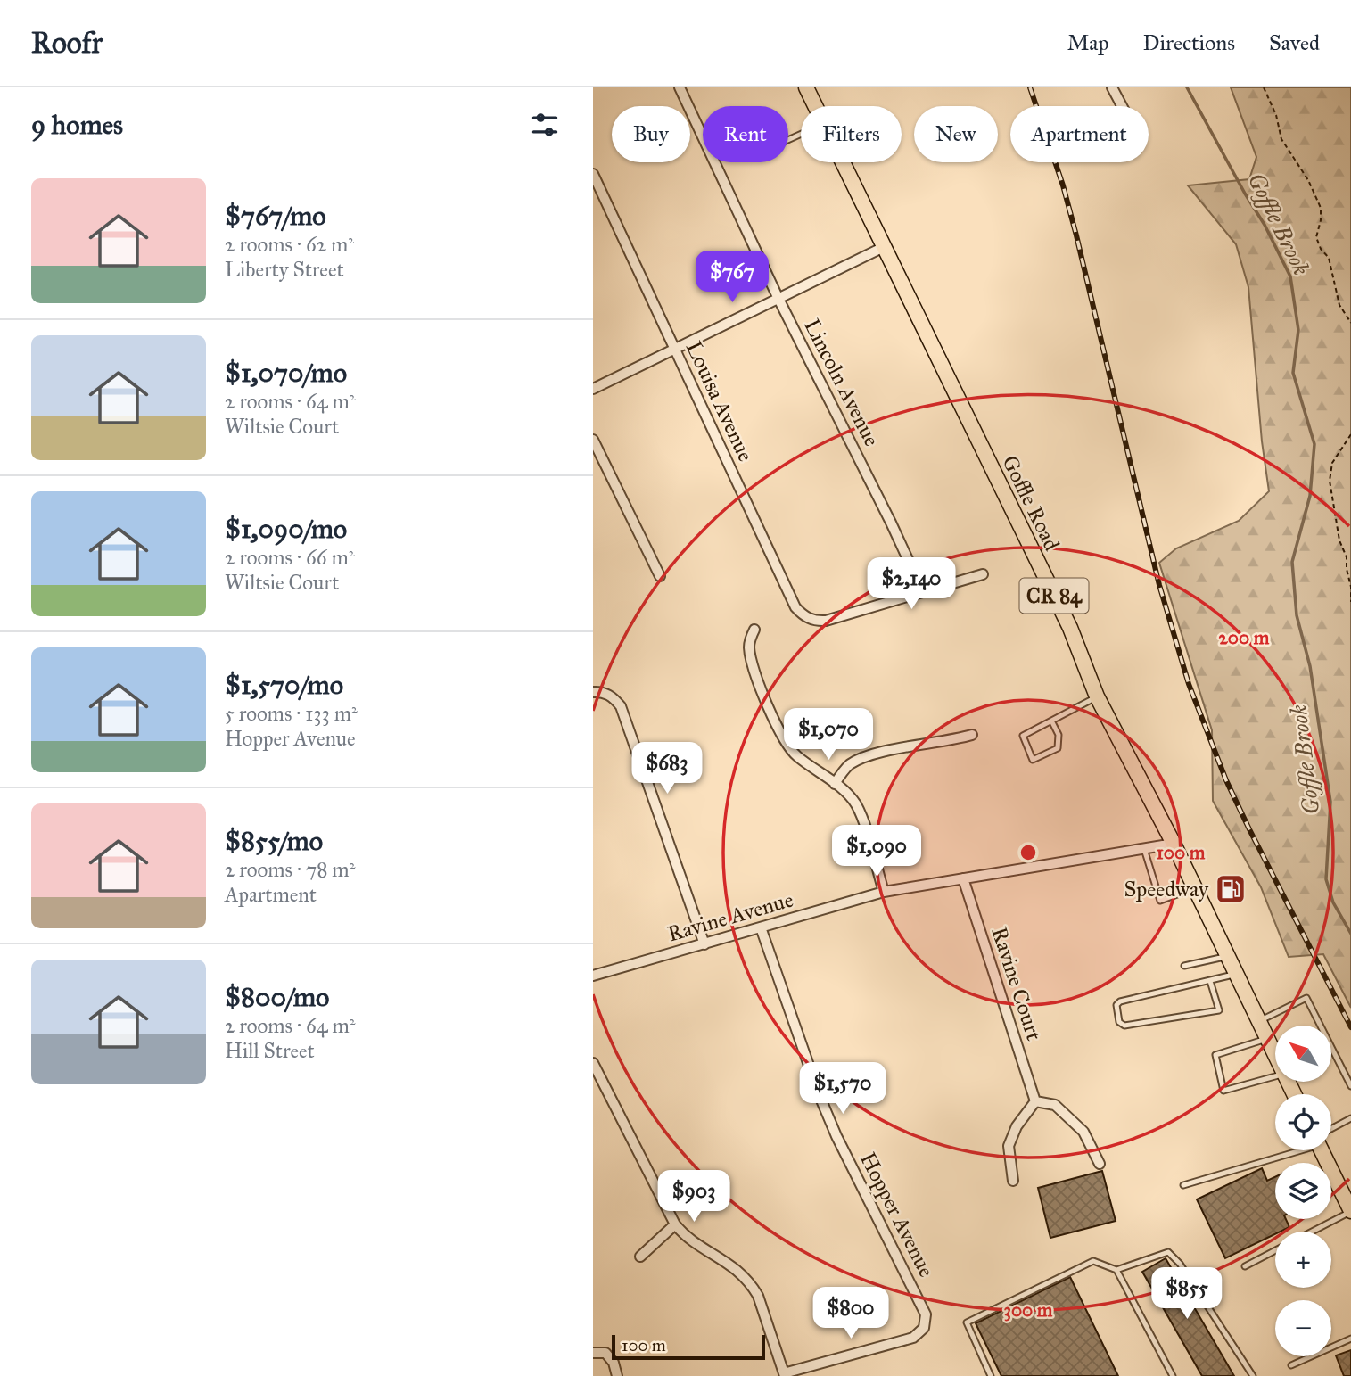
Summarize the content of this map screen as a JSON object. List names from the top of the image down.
{
  "streets": {
    "main road": ["Goffle Road", "CR 84"],
    "street": [
      "Lincoln Avenue",
      "Louisa Avenue",
      "Ravine Avenue",
      "Ravine Court",
      "Hopper Avenue"
    ]
  },
  "crossings": [
    ["Lincoln Avenue", "Louisa Avenue"],
    ["Goffle Road", "Ravine Avenue"],
    ["Ravine Avenue", "Ravine Court"],
    ["Ravine Avenue", "Hopper Avenue"]
  ],
  "water": ["Goffle Brook"],
  "places": {
    "fuel station": ["Speedway"]
  },
  "scale_bar": "100 m",
  "north": "top left",
  "page": {
    "header": "Roofr",
    "nav": ["Map", "Directions", "Saved"],
    "heading": "9 homes",
    "chip": [
      "Buy",
      "Rent",
      "Filters",
      "New",
      "Apartment"
    ],
    "list": [
      {
        "name": "$767/mo",
        "note": "2 rooms · 62 m² · Liberty Street"
      },
      {
        "name": "$1,070/mo",
        "note": "2 rooms · 64 m² · Wiltsie Court"
      },
      {
        "name": "$1,090/mo",
        "note": "2 rooms · 66 m² · Wiltsie Court"
      },
      {
        "name": "$1,570/mo",
        "note": "5 rooms · 133 m² · Hopper Avenue"
      },
      {
        "name": "$855/mo",
        "note": "2 rooms · 78 m² · Apartment"
      },
      {
        "name": "$800/mo",
        "note": "2 rooms · 64 m² · Hill Street"
      }
    ],
    "price": [
      "$767",
      "$2,140",
      "$1,070",
      "$683",
      "$1,090",
      "$1,570",
      "$903",
      "$855",
      "$800"
    ],
    "map_buttons": ["+", "−"],
    "scale": "100 m"
  },
  "rings": ["200 m", "100 m", "300 m"]
}
